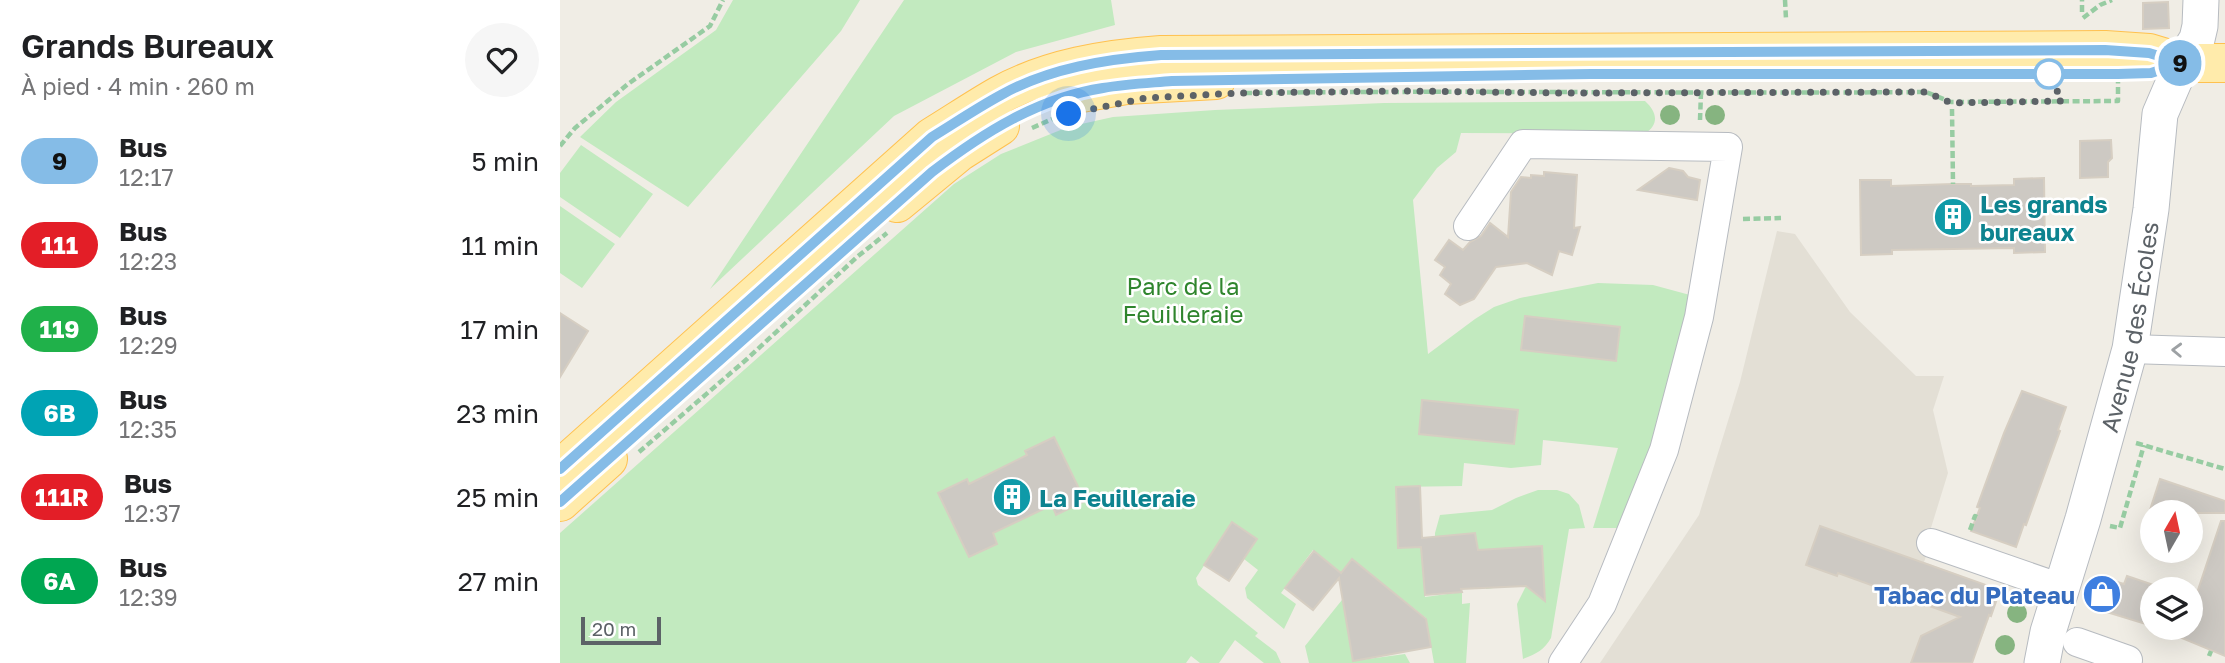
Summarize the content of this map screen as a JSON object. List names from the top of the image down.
{
  "streets": {
    "street": ["Avenue des Écoles"]
  },
  "parks": ["Parc de la Feuilleraie"],
  "places": {
    "building": ["Les grands bureaux", "La Feuilleraie"],
    "shop": ["Tabac du Plateau"]
  },
  "lines": ["bus line 9"],
  "scale_bar": "20 m",
  "north": "top",
  "page": {
    "heading": ["Grands Bureaux", "À pied · 4 min · 260 m"],
    "on_map": "9",
    "list": [
      {
        "mark": "9",
        "name": "Bus",
        "note": "12:17",
        "value": "5 min"
      },
      {
        "mark": "111",
        "name": "Bus",
        "note": "12:23",
        "value": "11 min"
      },
      {
        "mark": "119",
        "name": "Bus",
        "note": "12:29",
        "value": "17 min"
      },
      {
        "mark": "6B",
        "name": "Bus",
        "note": "12:35",
        "value": "23 min"
      },
      {
        "mark": "111R",
        "name": "Bus",
        "note": "12:37",
        "value": "25 min"
      },
      {
        "mark": "6A",
        "name": "Bus",
        "note": "12:39",
        "value": "27 min"
      }
    ],
    "scale": "20 m"
  }
}
